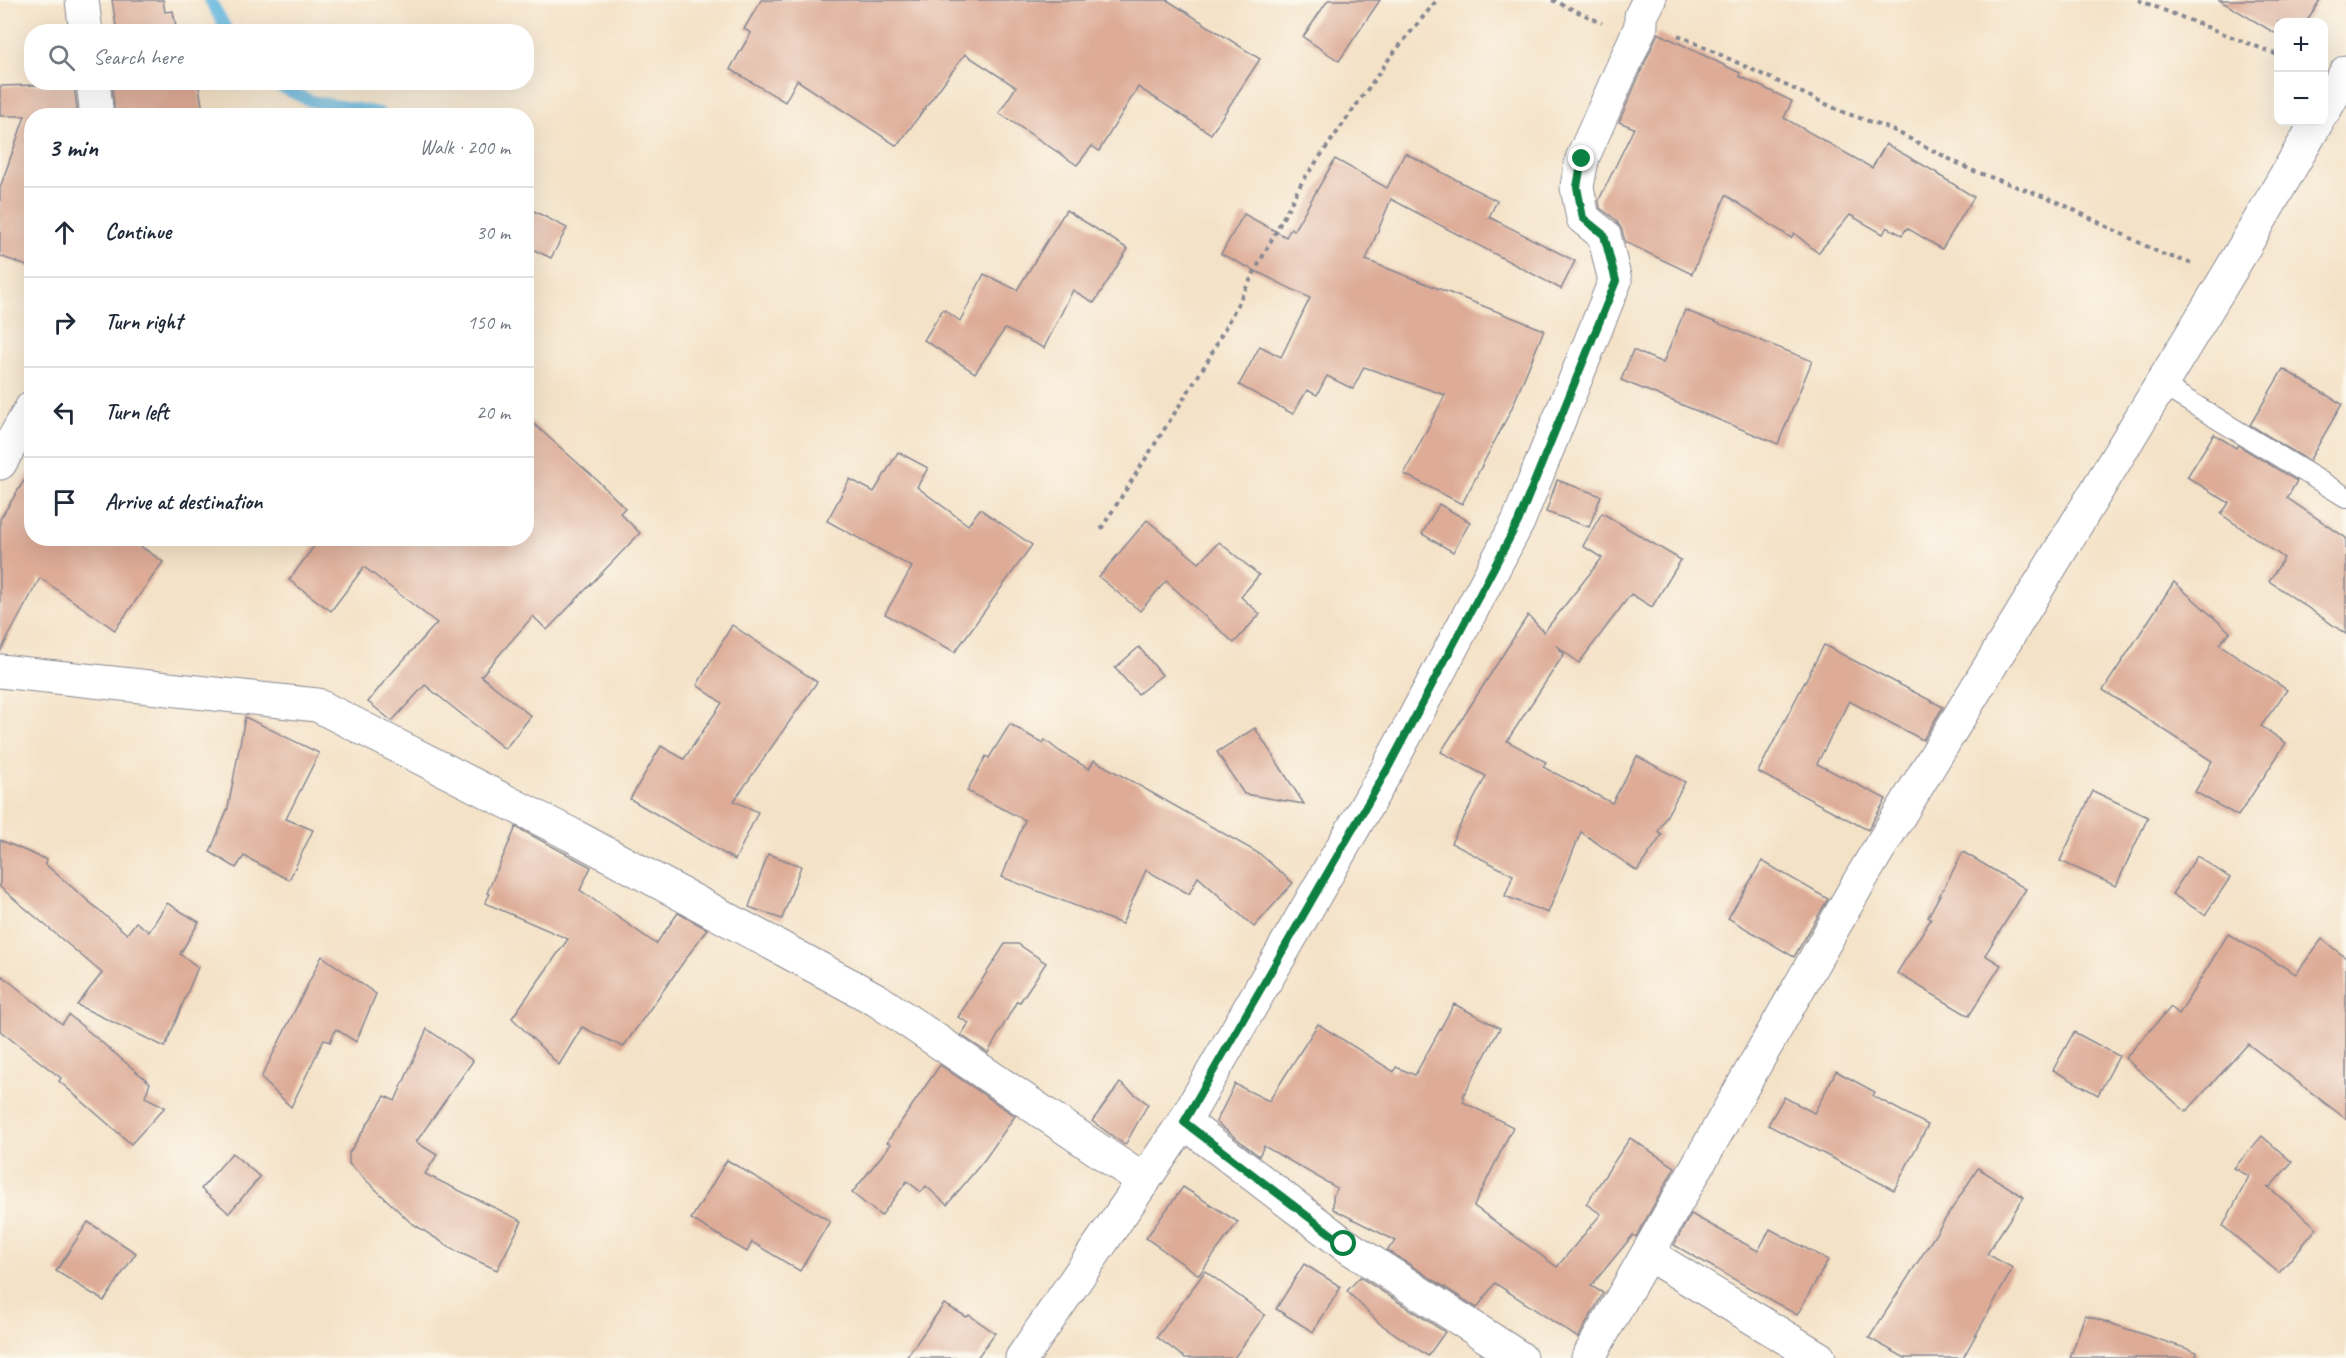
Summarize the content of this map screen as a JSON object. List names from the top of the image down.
{
  "page": {
    "map_buttons": ["+", "−"],
    "search": "Search here",
    "heading": ["3 min", "Walk · 200 m"],
    "list": [
      ["Continue", "30 m"],
      ["Turn right", "150 m"],
      ["Turn left", "20 m"],
      "Arrive at destination"
    ]
  }
}
